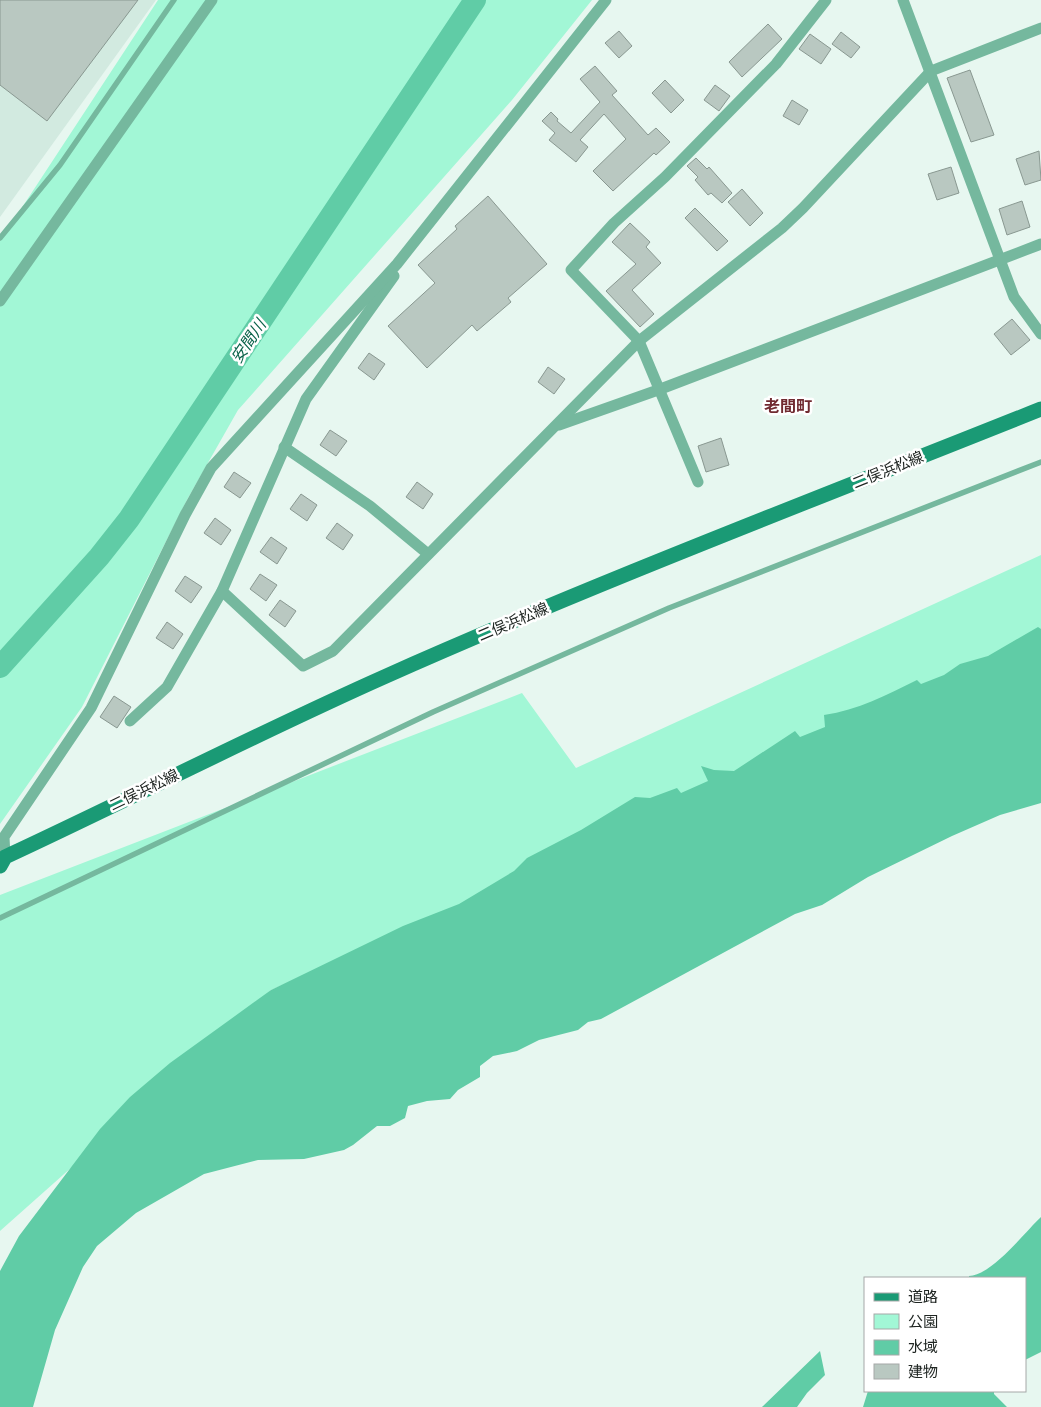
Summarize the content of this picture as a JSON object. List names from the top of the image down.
{
  "streets": {
    "main road": ["二俣浜松線"]
  },
  "districts": ["老間町"],
  "water": ["安間川"],
  "legend": [
    "道路",
    "公園",
    "水域",
    "建物"
  ]
}
